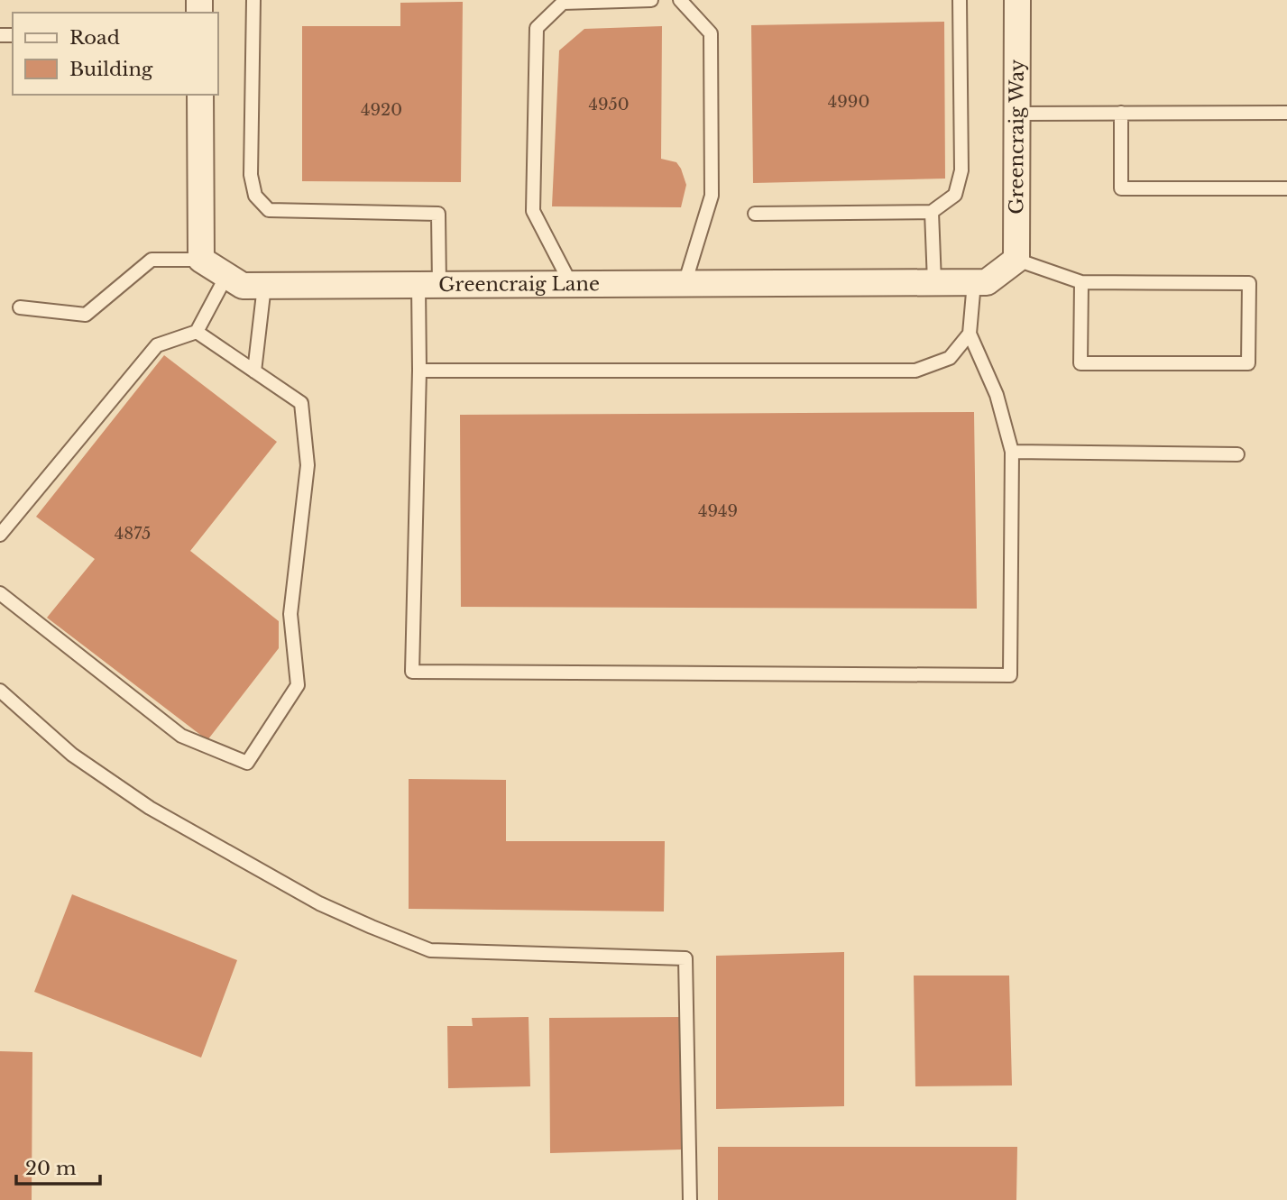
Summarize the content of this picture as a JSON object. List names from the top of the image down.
{
  "streets": {
    "street": ["Greencraig Way", "Greencraig Lane"]
  },
  "crossings": [
    ["Greencraig Way", "Greencraig Lane"]
  ],
  "house_numbers": [
    "4990",
    "4950",
    "4920",
    "4949",
    "4875"
  ],
  "legend": ["Road", "Building"],
  "scale_bar": "20 m"
}
